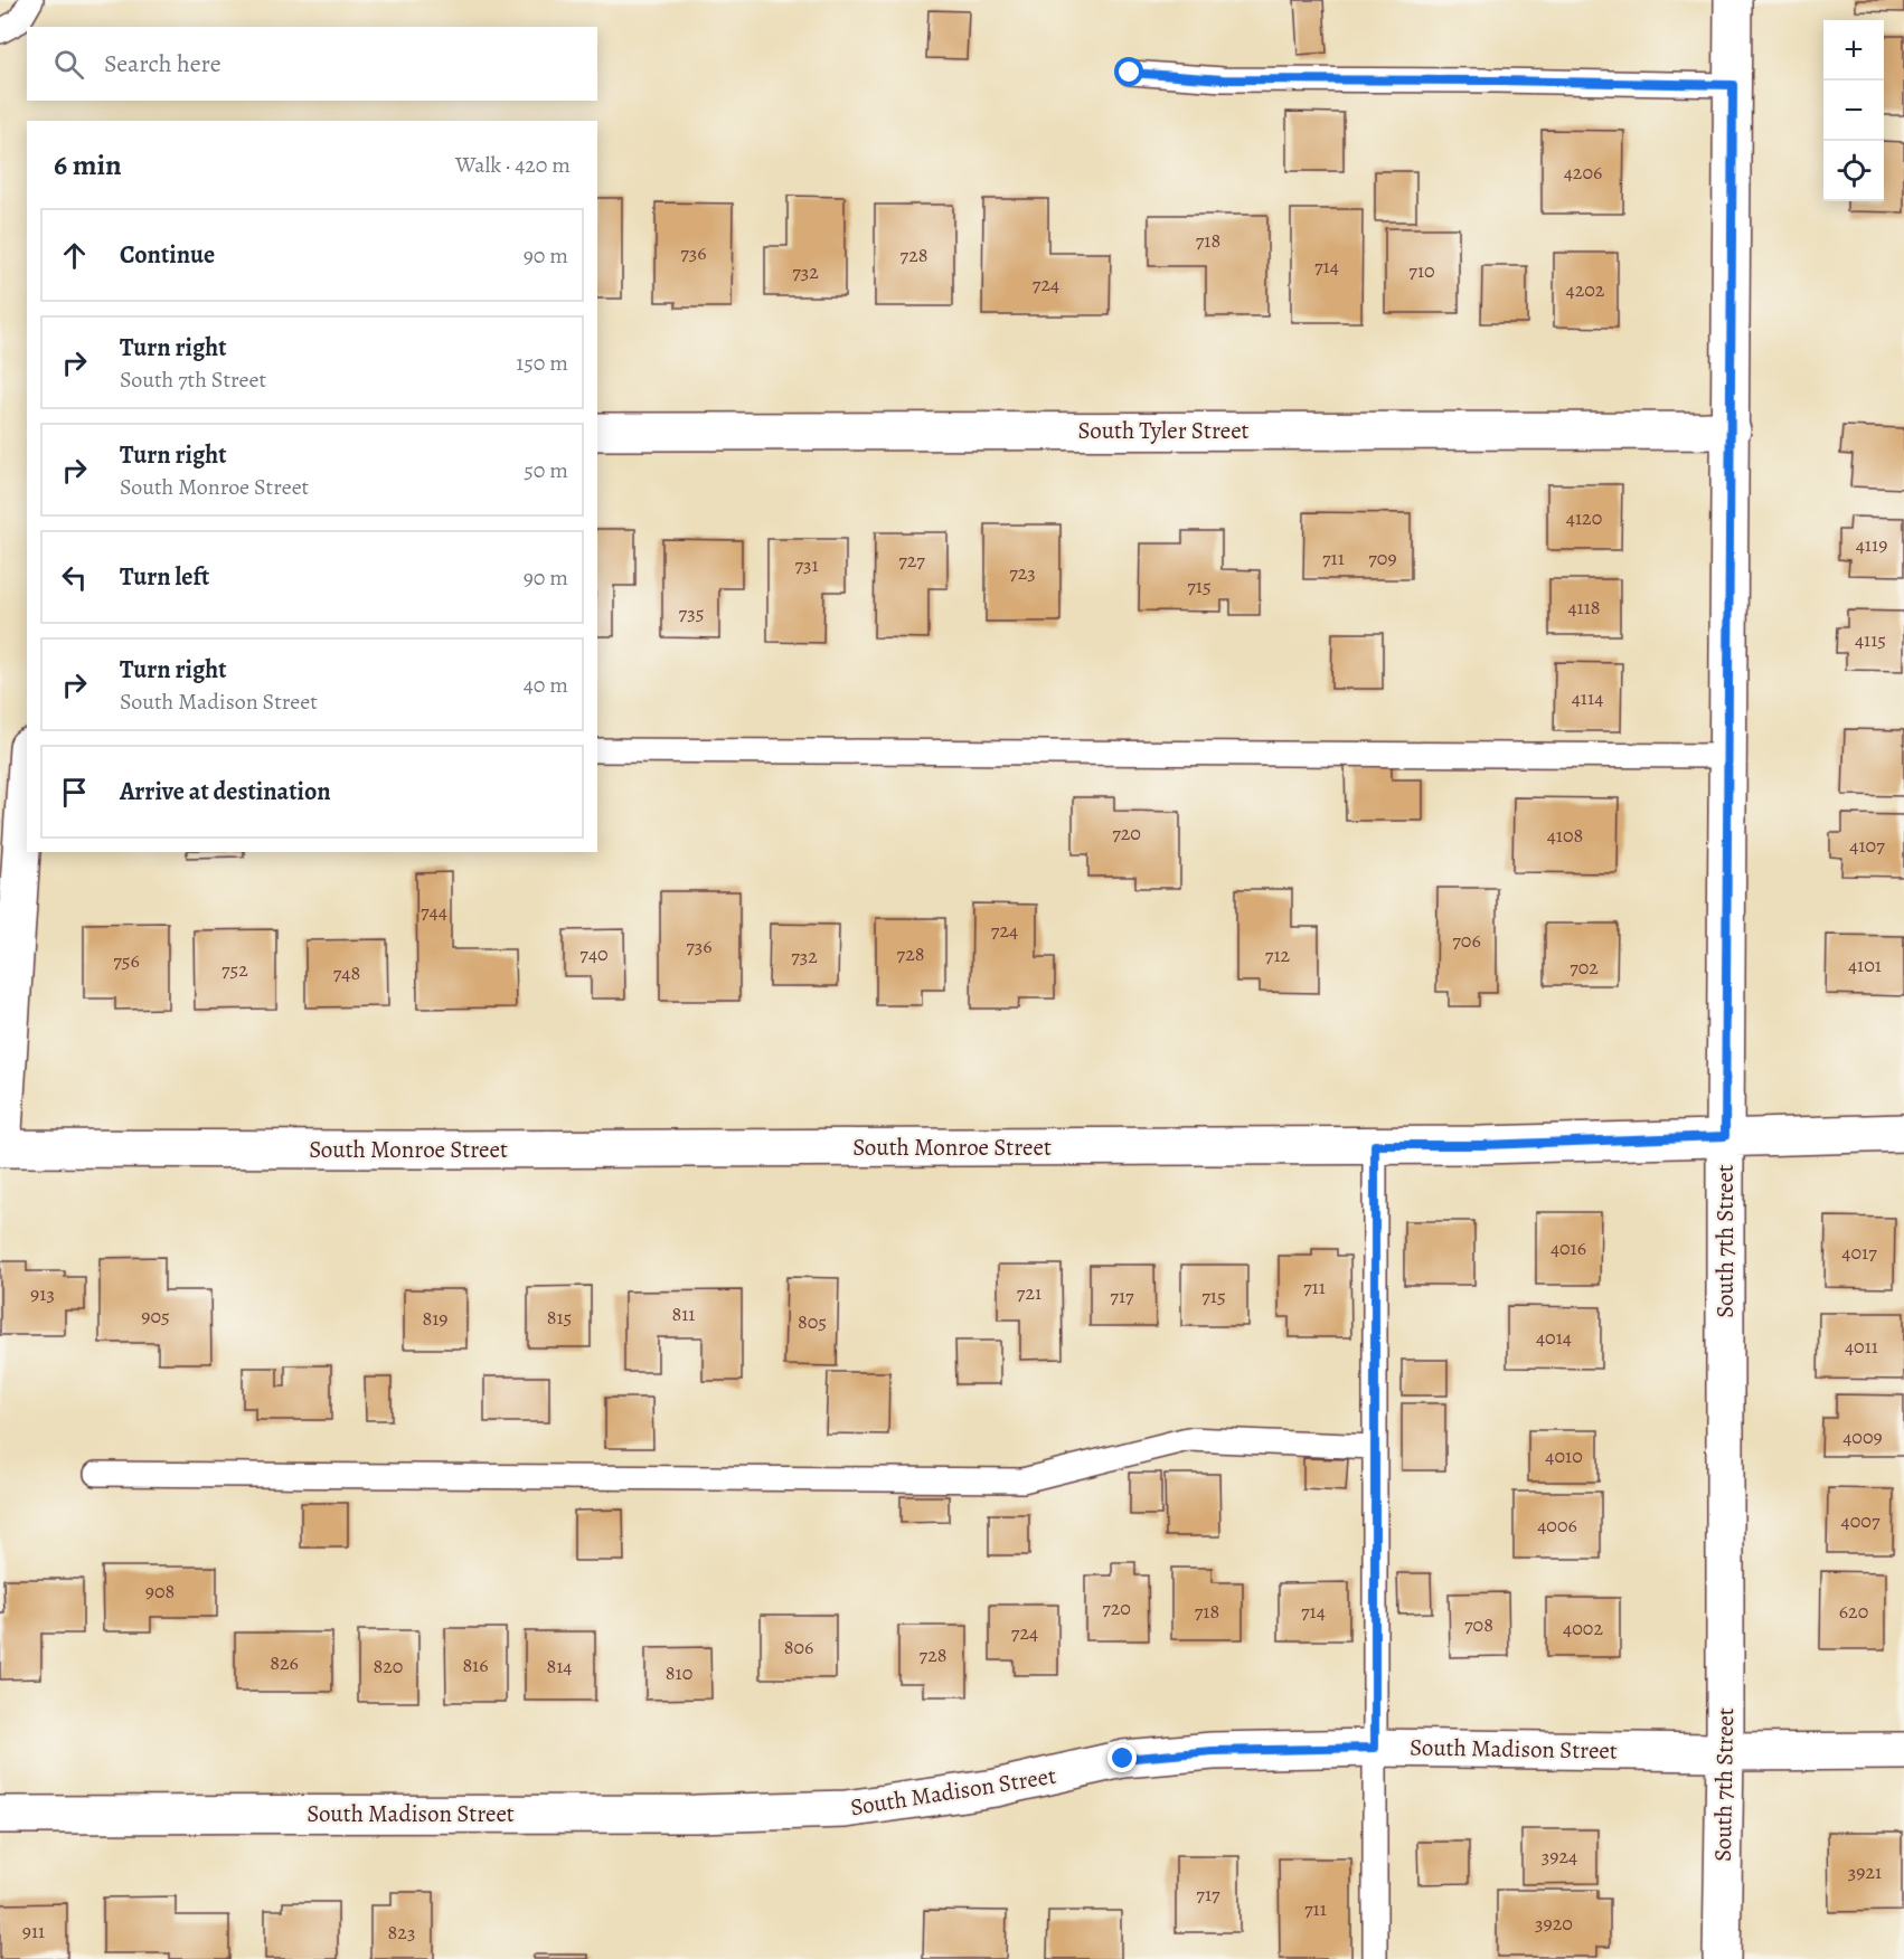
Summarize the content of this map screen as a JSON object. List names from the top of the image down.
{
  "streets": {
    "street": [
      "South Tyler Street",
      "South Monroe Street",
      "South 7th Street",
      "South Madison Street"
    ]
  },
  "crossings": [
    ["South Tyler Street", "South 7th Street"],
    ["South Monroe Street", "South 7th Street"],
    ["South 7th Street", "South Madison Street"]
  ],
  "house_numbers": [
    "4206",
    "718",
    "736",
    "728",
    "714",
    "710",
    "732",
    "724",
    "4202",
    "4120",
    "4119",
    "711",
    "709",
    "727",
    "731",
    "723",
    "715",
    "4118",
    "735",
    "4115",
    "4114",
    "720",
    "4108",
    "4107",
    "744",
    "724",
    "706",
    "736",
    "740",
    "728",
    "712",
    "732",
    "756",
    "4101",
    "702",
    "752",
    "748",
    "4016",
    "4017",
    "711",
    "721",
    "913",
    "717",
    "715",
    "811",
    "905",
    "815",
    "819",
    "805",
    "4014",
    "4011",
    "4009",
    "4010",
    "4007",
    "4006",
    "908",
    "720",
    "718",
    "714",
    "620",
    "708",
    "4002",
    "724",
    "806",
    "728",
    "826",
    "816",
    "820",
    "814",
    "810",
    "3924",
    "3921",
    "717",
    "711",
    "3920",
    "911",
    "823"
  ],
  "page": {
    "map_buttons": ["+", "−"],
    "search": "Search here",
    "heading": ["6 min", "Walk · 420 m"],
    "list": [
      ["Continue", "90 m"],
      ["Turn right", "South 7th Street", "150 m"],
      ["Turn right", "South Monroe Street", "50 m"],
      ["Turn left", "90 m"],
      ["Turn right", "South Madison Street", "40 m"],
      "Arrive at destination"
    ]
  }
}
